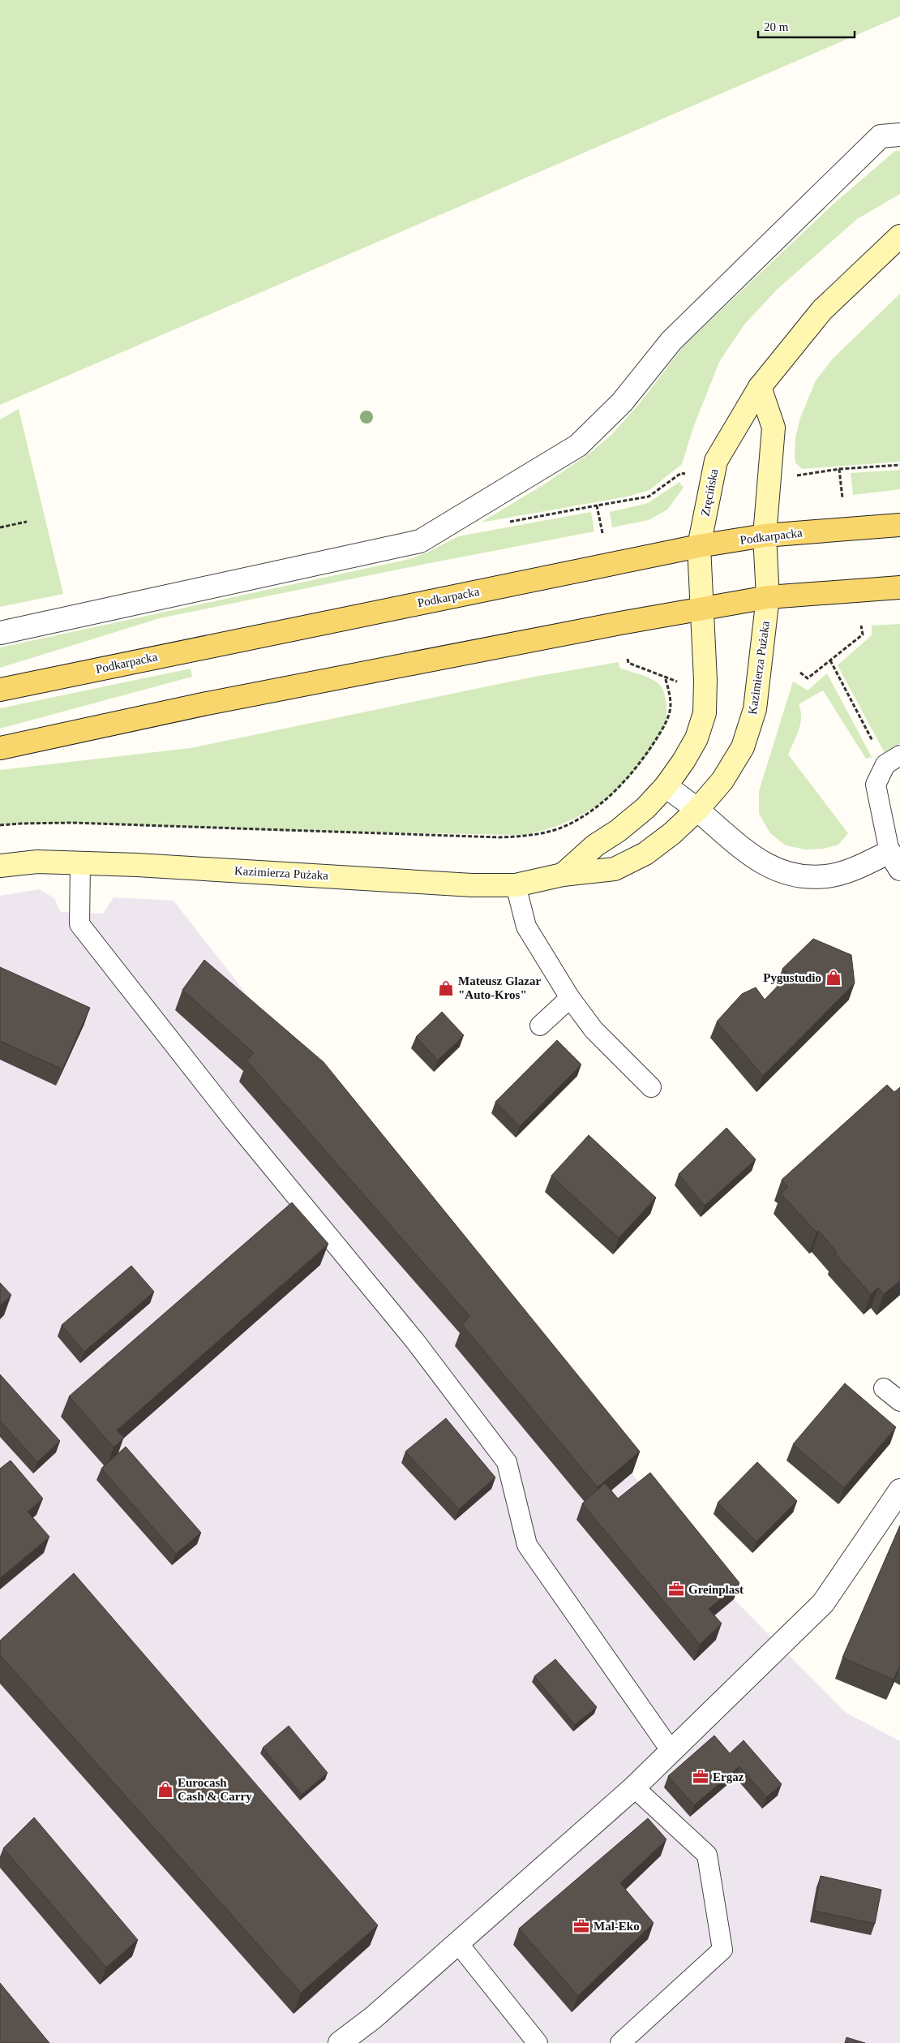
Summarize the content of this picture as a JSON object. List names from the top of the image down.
{
  "streets": {
    "main road": ["Podkarpacka"],
    "street": ["Zręcińska", "Kazimierza Pużaka"]
  },
  "crossings": [
    ["Zręcińska", "Podkarpacka"],
    ["Zręcińska", "Kazimierza Pużaka"]
  ],
  "places": {
    "shop": ["Pygustudio", "Mateusz Glazar \"Auto-Kros\"", "Eurocash Cash & Carry"],
    "office": ["Greinplast", "Ergaz", "Mal-Eko"]
  },
  "scale_bar": "20 m"
}
